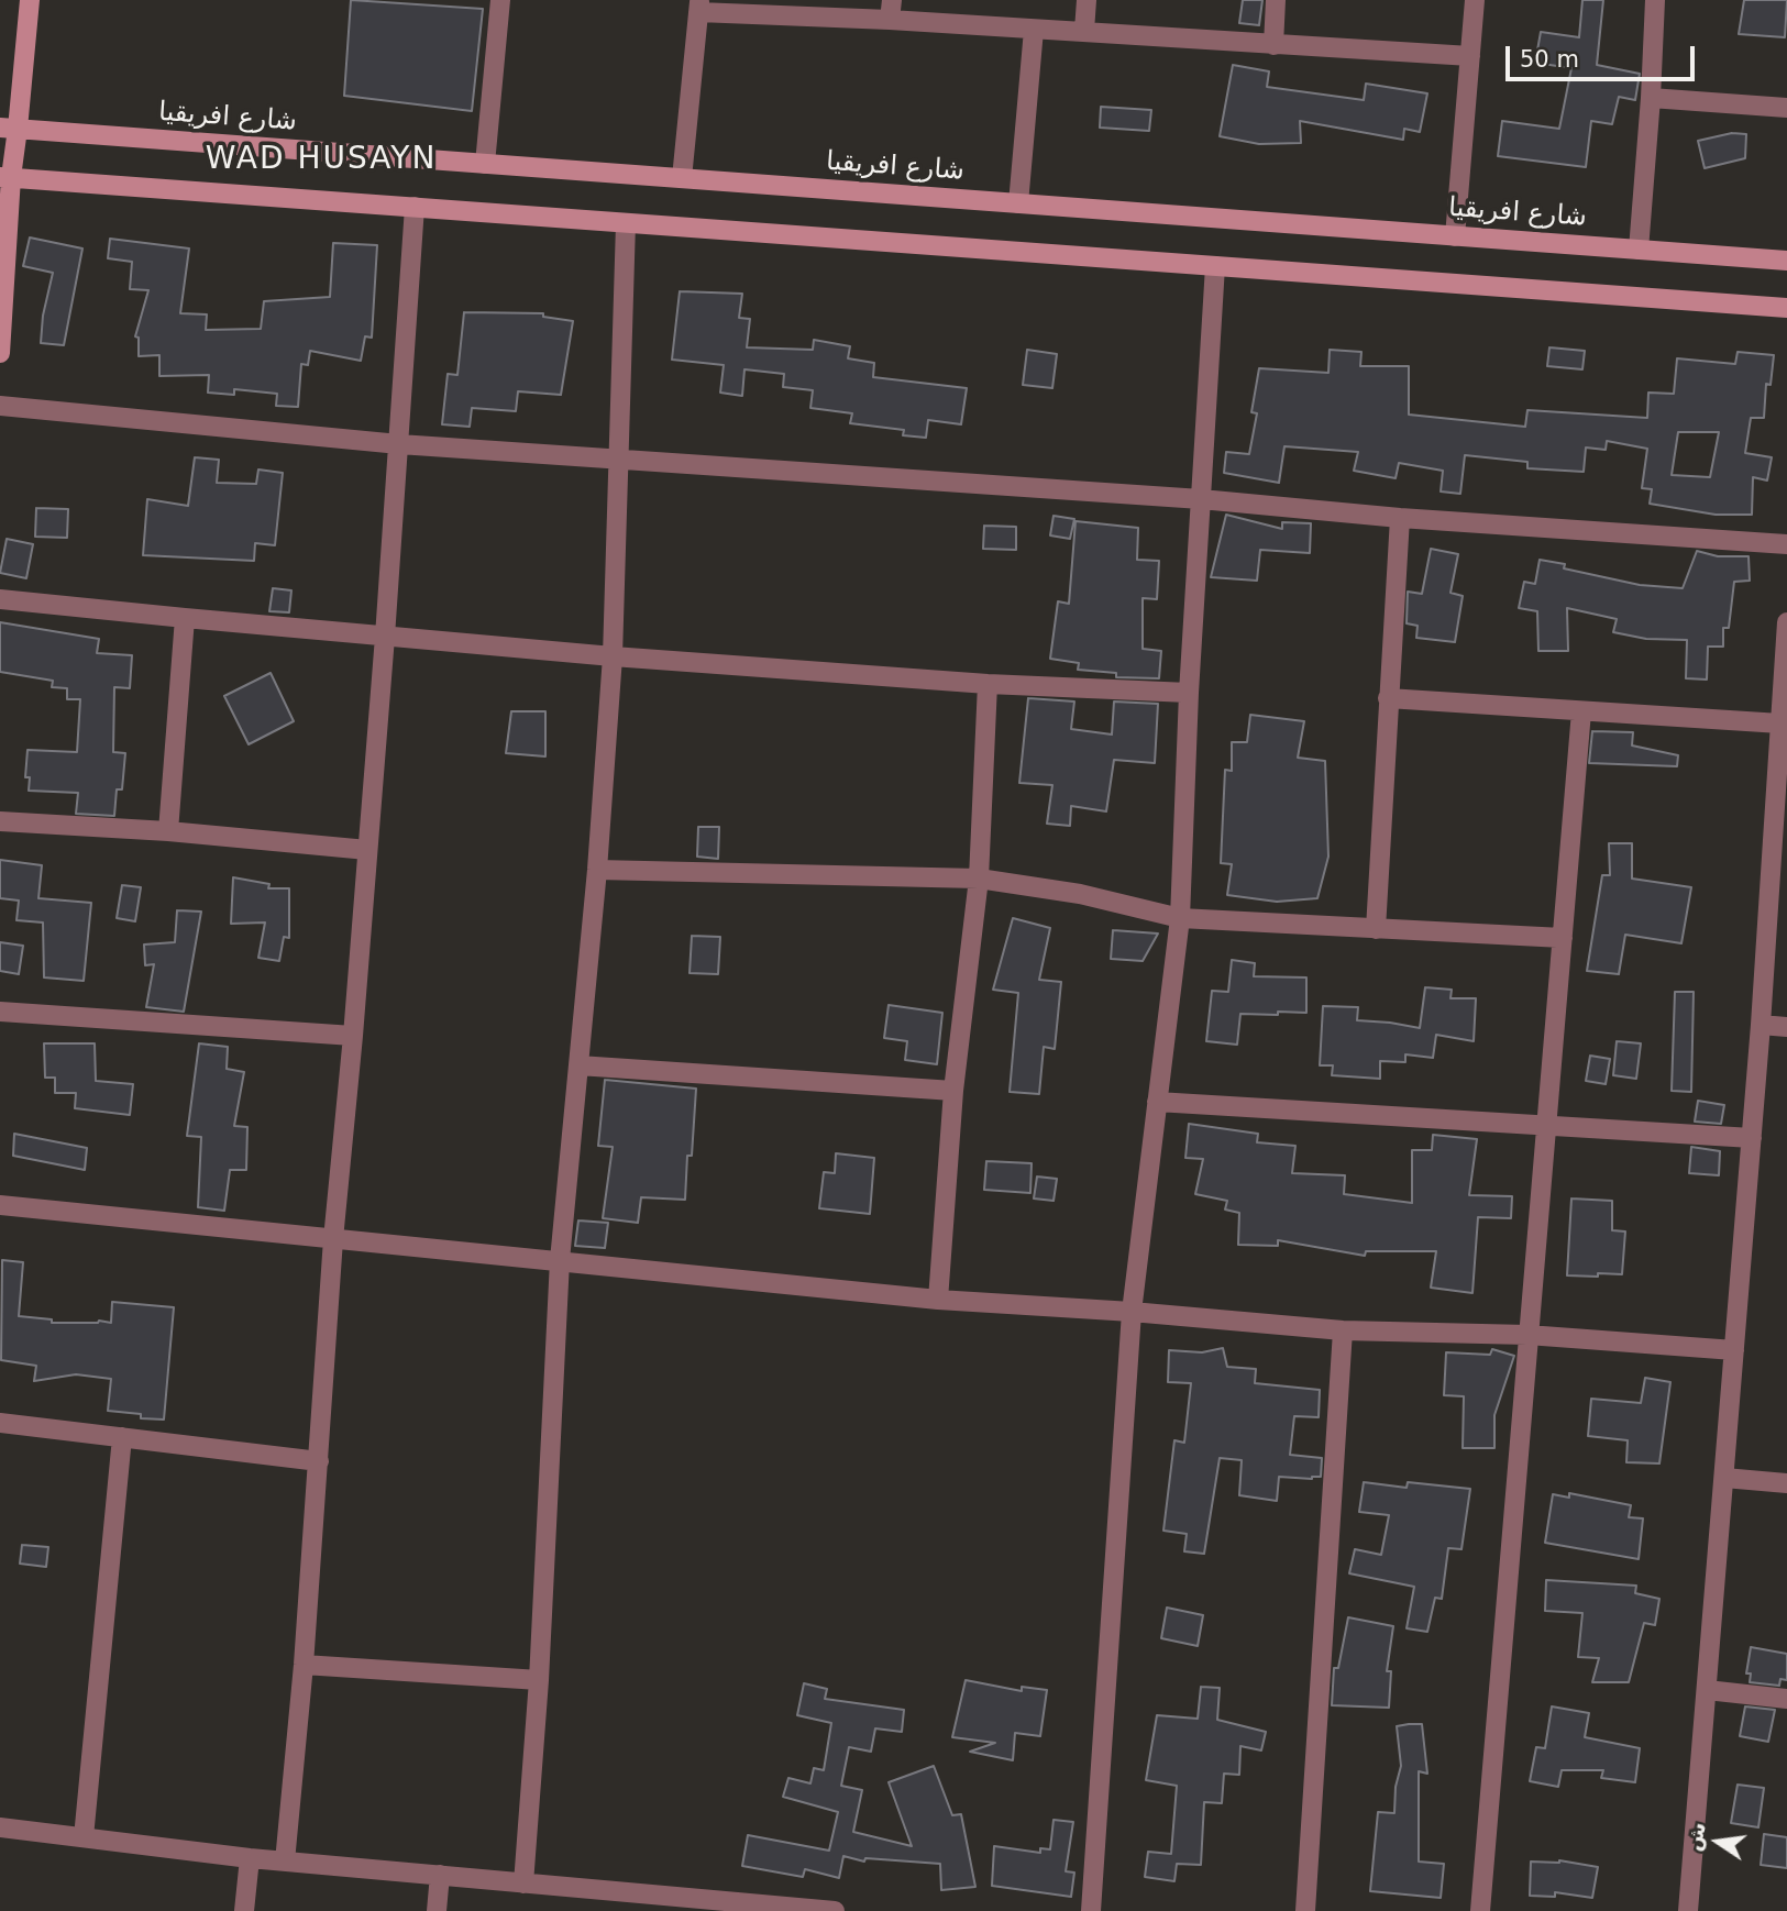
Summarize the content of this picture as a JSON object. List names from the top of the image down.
{
  "streets": {
    "street": ["شارع افريقيا"]
  },
  "districts": ["WAD HUSAYN"],
  "scale_bar": "50 m",
  "north": "left"
}
